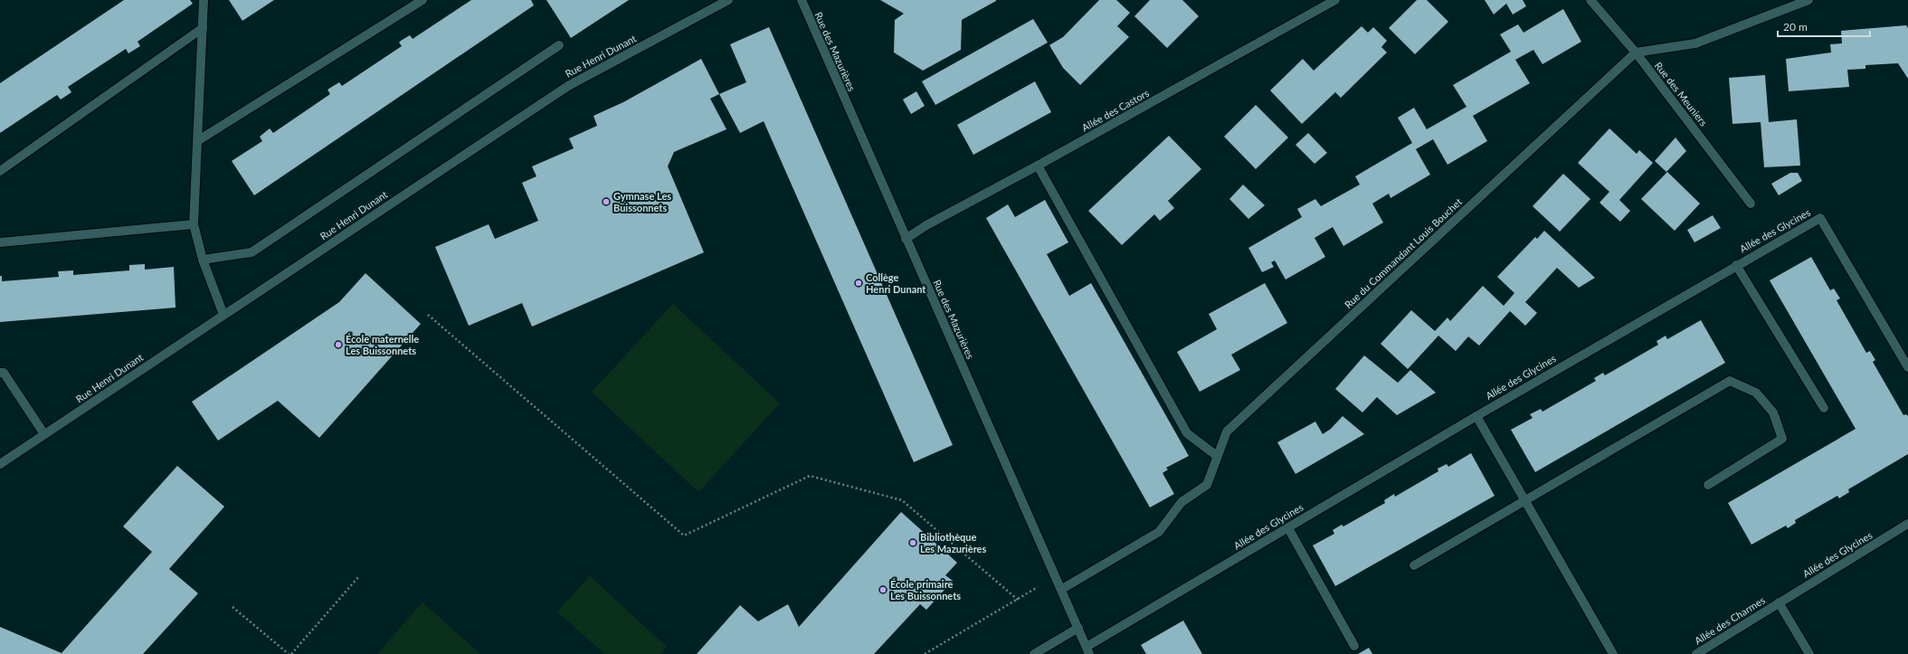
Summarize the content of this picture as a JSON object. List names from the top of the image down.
{
  "streets": {
    "street": [
      "Rue des Mazurières",
      "Rue Henri Dunant",
      "Rue des Meuniers",
      "Allée des Castors",
      "Allée des Glycines",
      "Rue du Commandant Louis Bouchet",
      "Allée des Charmes"
    ]
  },
  "crossings": [
    ["Rue des Mazurières", "Allée des Castors"],
    ["Rue des Mazurières", "Allée des Glycines"],
    ["Rue des Mazurières", "Rue du Commandant Louis Bouchet"],
    ["Rue des Meuniers", "Rue du Commandant Louis Bouchet"],
    ["Allée des Glycines", "Allée des Charmes"]
  ],
  "places": [
    "Gymnase Les Buissonnets",
    "Collège Henri Dunant",
    "École maternelle Les Buissonnets",
    "Bibliothèque Les Mazurières",
    "École primaire Les Buissonnets"
  ],
  "scale_bar": "20 m"
}
